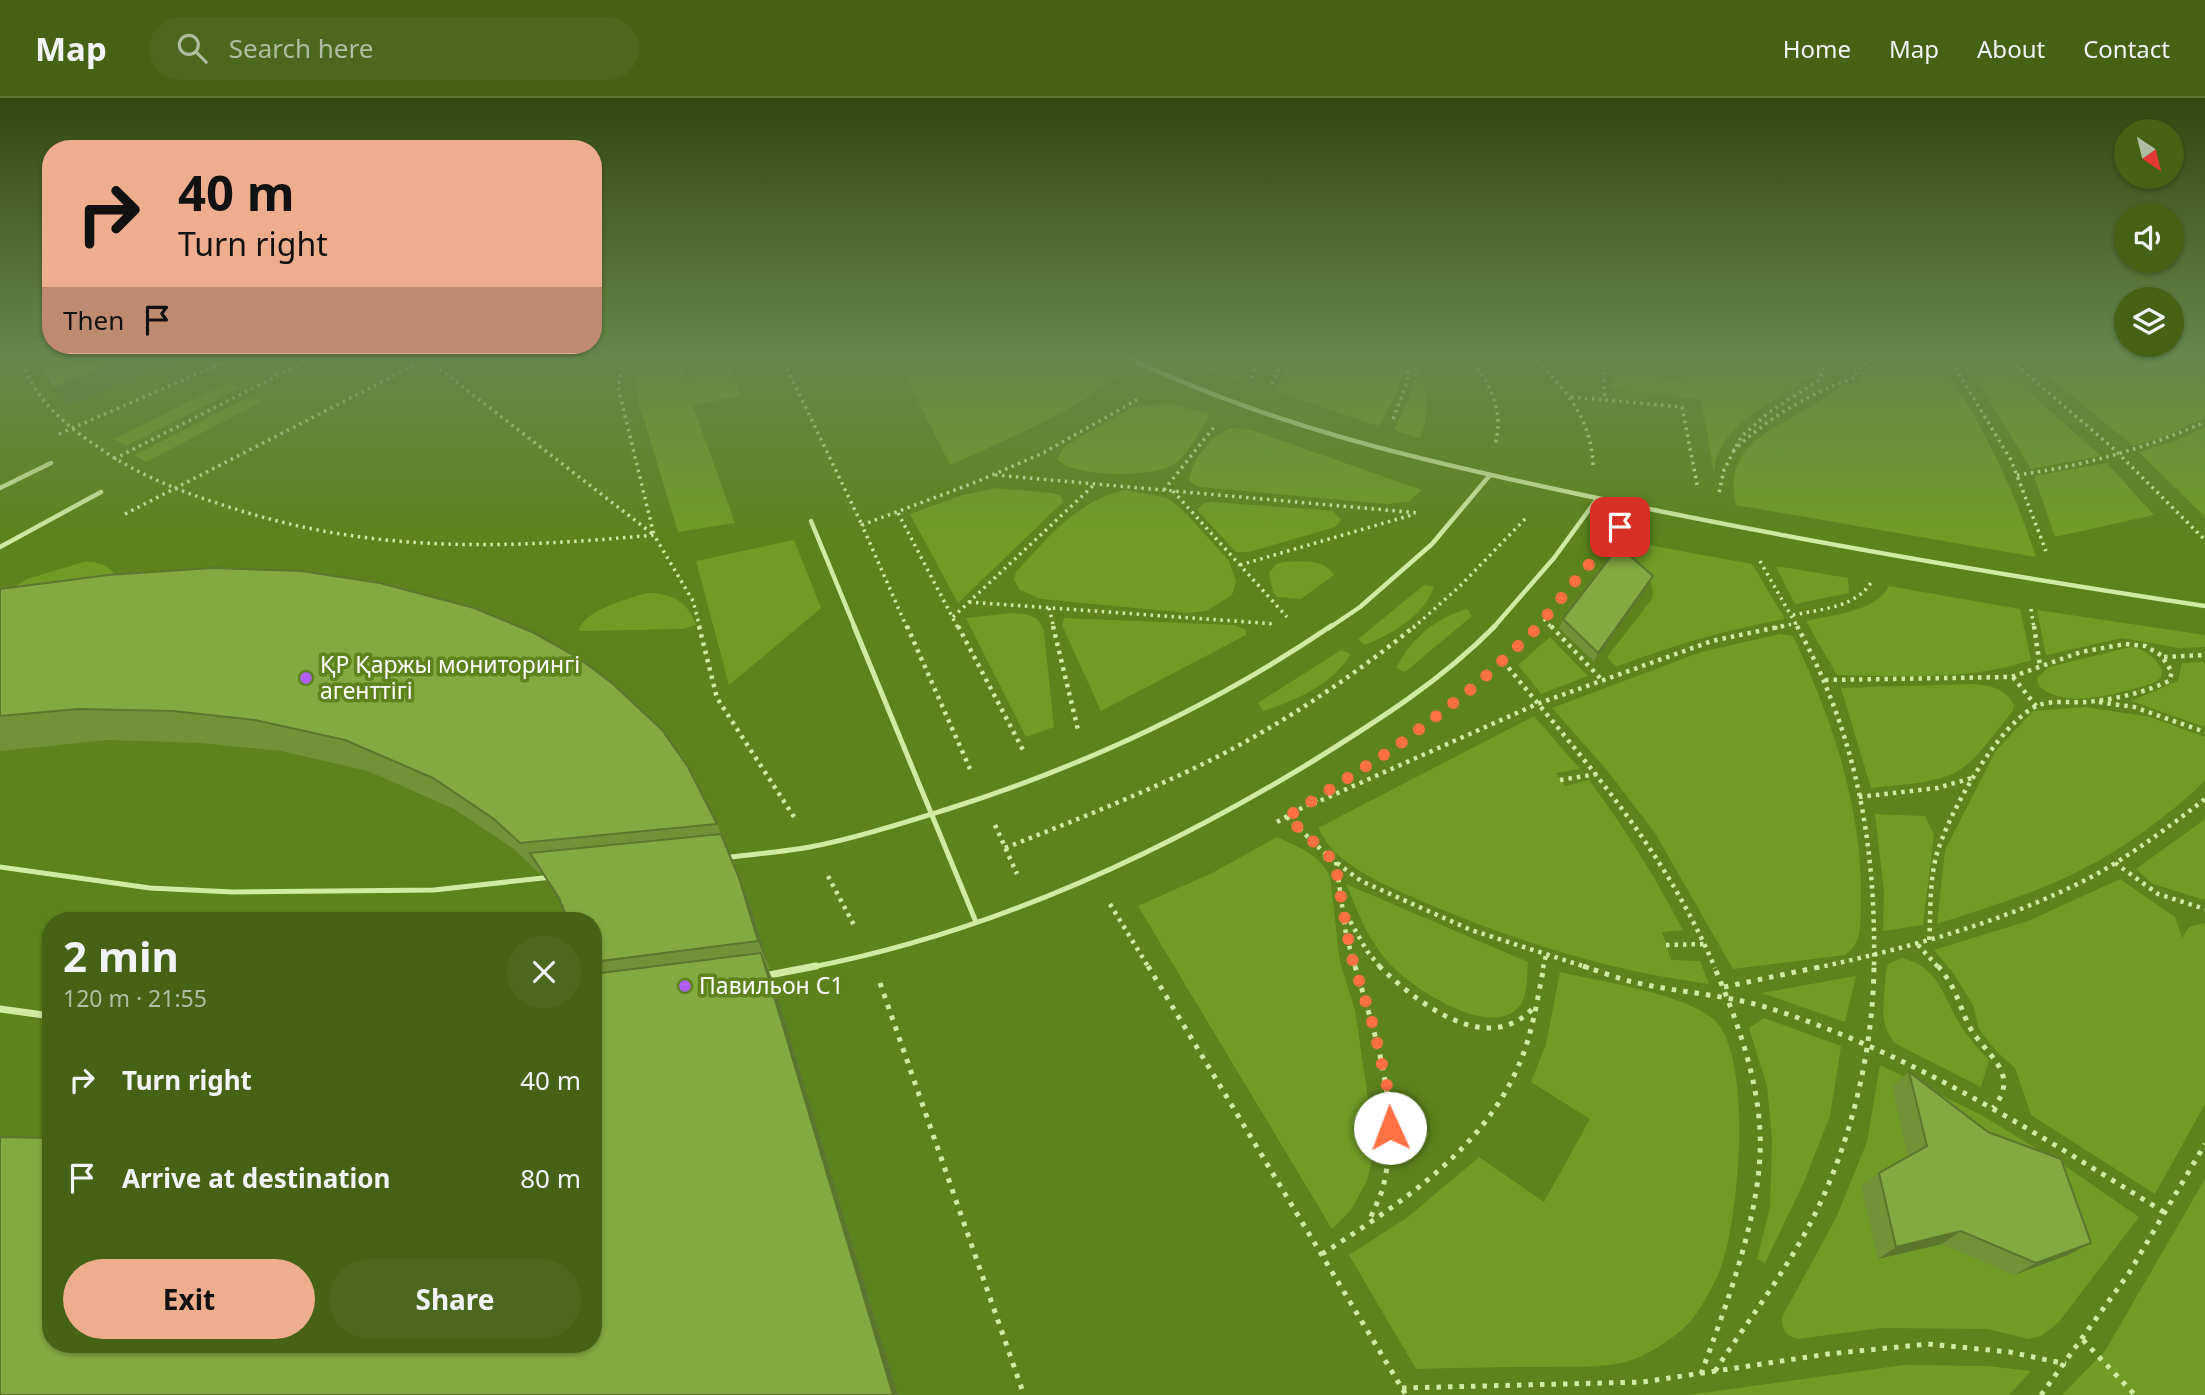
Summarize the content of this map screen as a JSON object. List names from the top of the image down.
{
  "places": ["ҚР Қаржы мониторингі агенттігі", "Павильон С1"],
  "north": "bottom right",
  "page": {
    "header": "Map",
    "search": "Search here",
    "nav": [
      "Home",
      "Map",
      "About",
      "Contact"
    ],
    "turn": ["40 m", "Turn right"],
    "then": "Then",
    "heading": ["2 min", "120 m · 21:55"],
    "list": [
      {
        "name": "Turn right",
        "value": "40 m"
      },
      {
        "name": "Arrive at destination",
        "value": "80 m"
      }
    ],
    "buttons": ["Exit", "Share"]
  }
}
